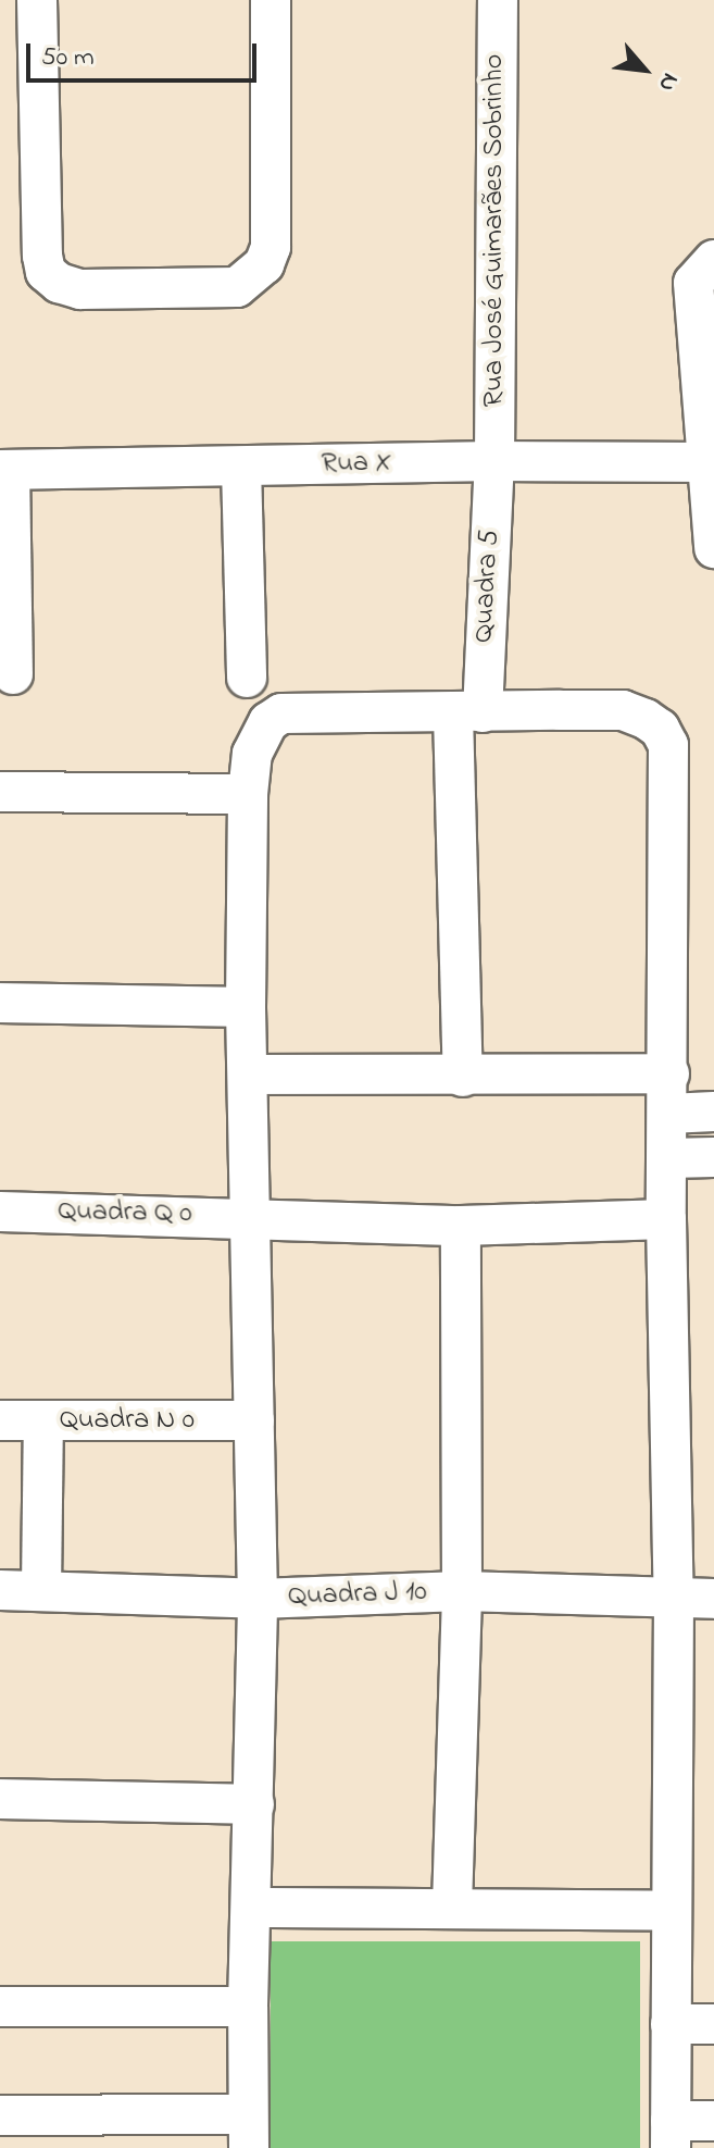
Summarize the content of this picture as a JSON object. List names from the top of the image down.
{
  "streets": {
    "street": [
      "Rua José Guimarães Sobrinho",
      "Rua X",
      "Quadra 5",
      "Quadra Q 0",
      "Quadra N 0",
      "Quadra J 10"
    ]
  },
  "crossings": [
    ["Rua José Guimarães Sobrinho", "Rua X"],
    ["Rua José Guimarães Sobrinho", "Quadra 5"],
    ["Rua X", "Quadra 5"]
  ],
  "scale_bar": "50 m",
  "north": "bottom right"
}
